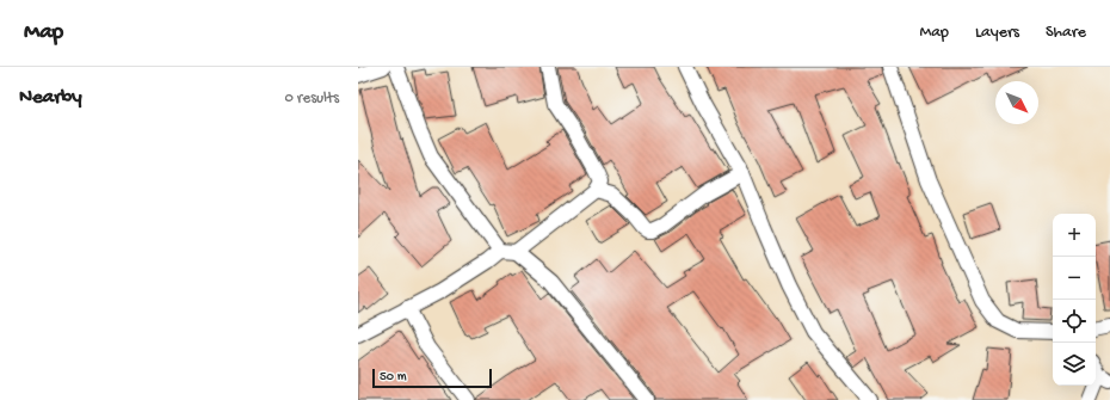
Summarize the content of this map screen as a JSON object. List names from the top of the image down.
{
  "scale_bar": "50 m",
  "north": "bottom right",
  "page": {
    "header": "Map",
    "nav": ["Map", "Layers", "Share"],
    "heading": ["Nearby", "0 results"],
    "map_buttons": ["+", "−"],
    "scale": "50 m"
  }
}
